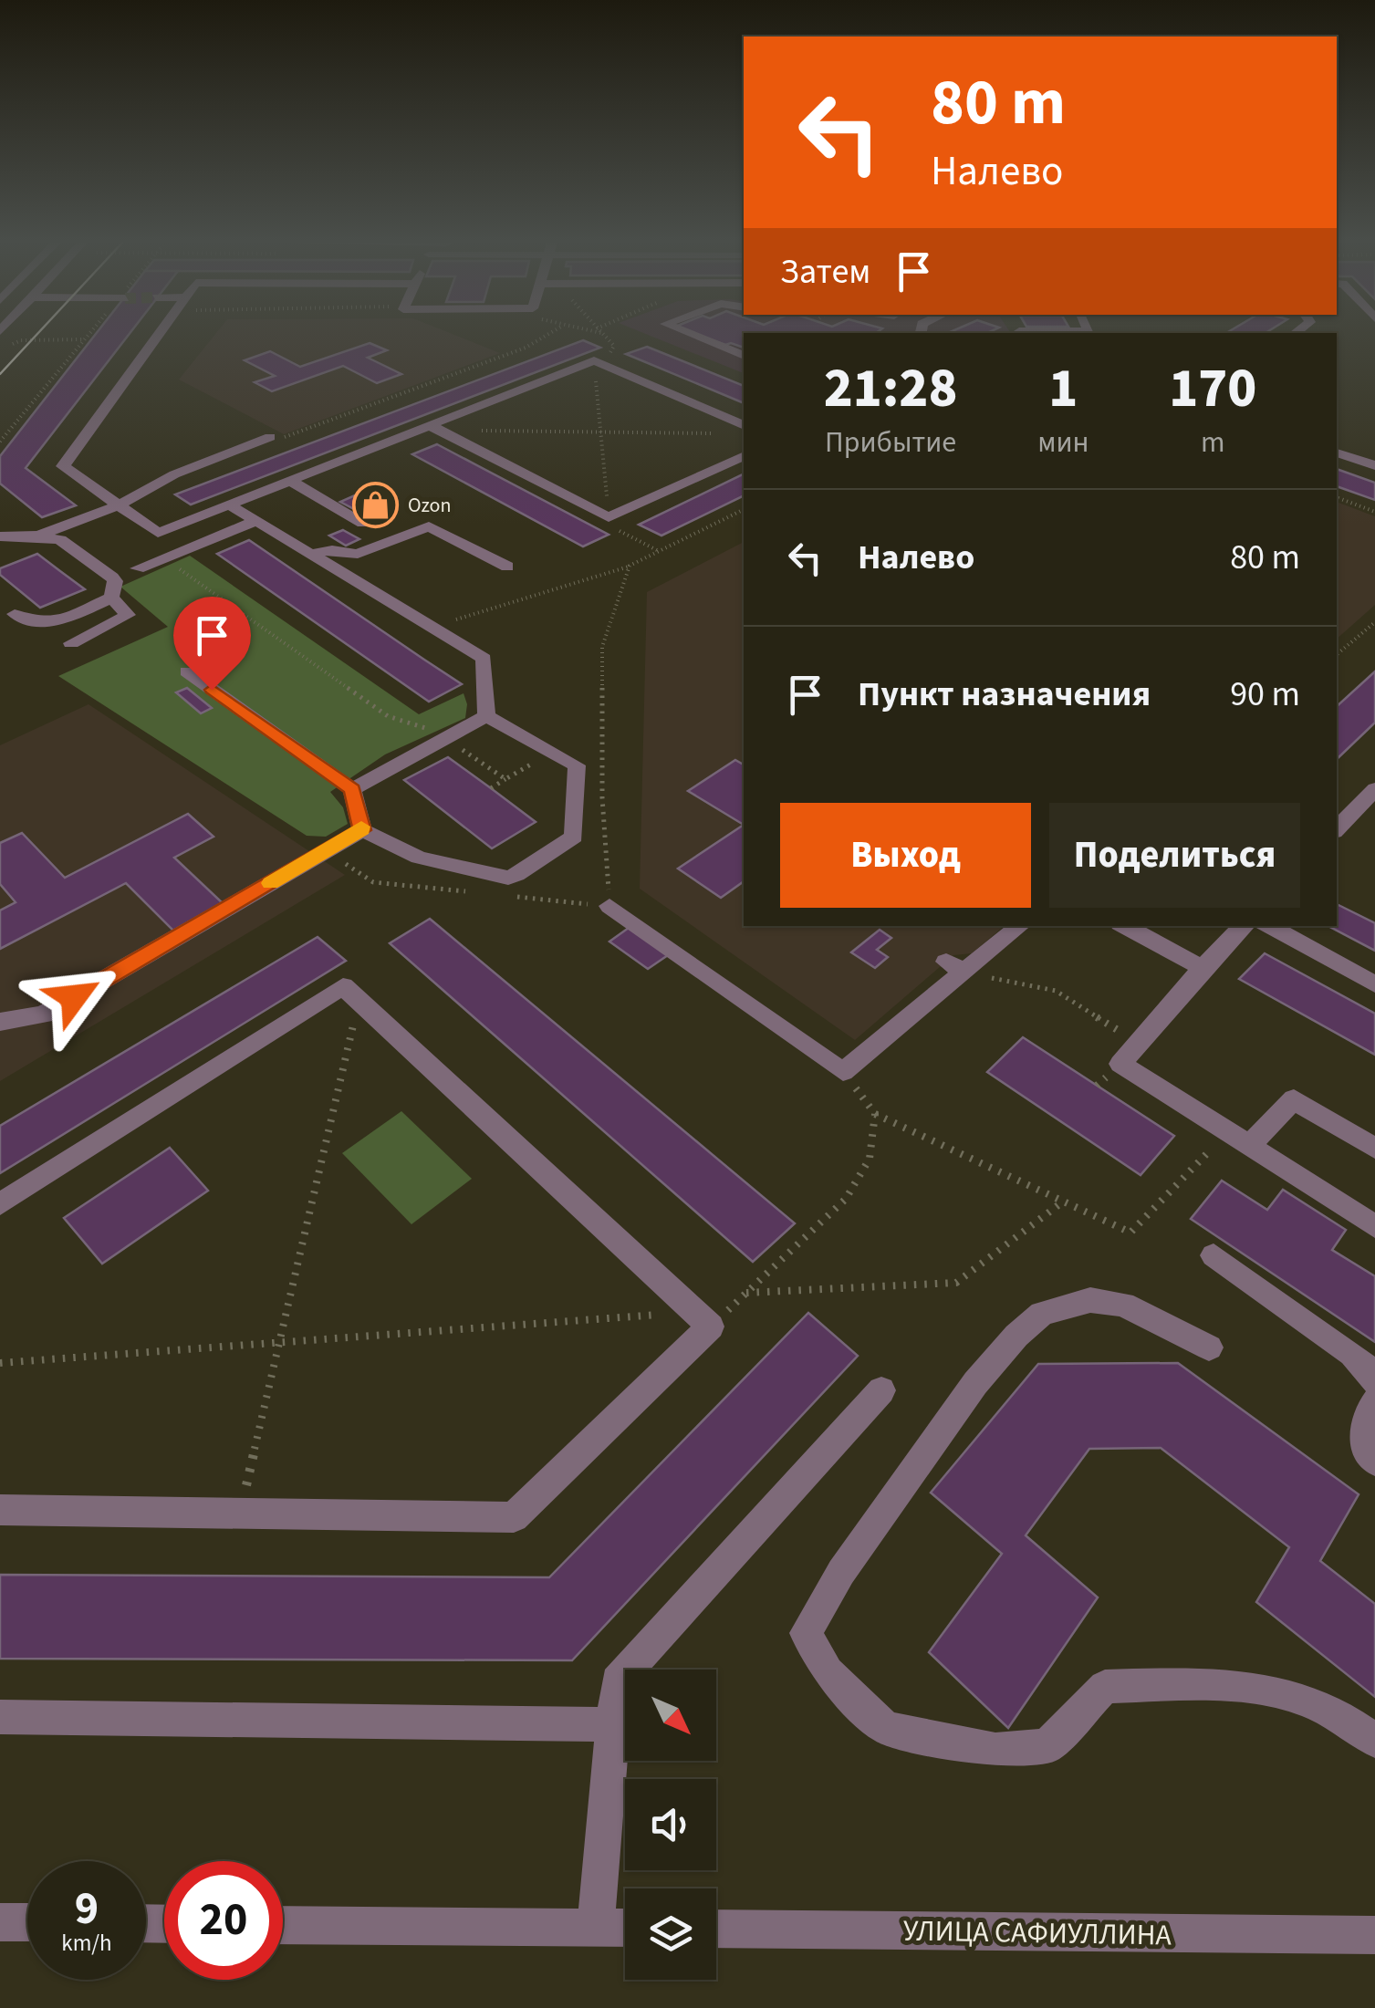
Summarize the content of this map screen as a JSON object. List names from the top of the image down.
{
  "streets": {
    "street": ["УЛИЦА САФИУЛЛИНА"]
  },
  "places": {
    "shop": ["Ozon"]
  },
  "north": "bottom right",
  "page": {
    "turn": ["80 m", "Налево"],
    "then": "Затем",
    "eta": [
      "21:28",
      "Прибытие",
      "1",
      "мин",
      "170",
      "m"
    ],
    "list": [
      {
        "name": "Налево",
        "value": "80 m"
      },
      {
        "name": "Пункт назначения",
        "value": "90 m"
      }
    ],
    "buttons": ["Выход", "Поделиться"],
    "speed": "9 km/h",
    "limit": "20"
  }
}
